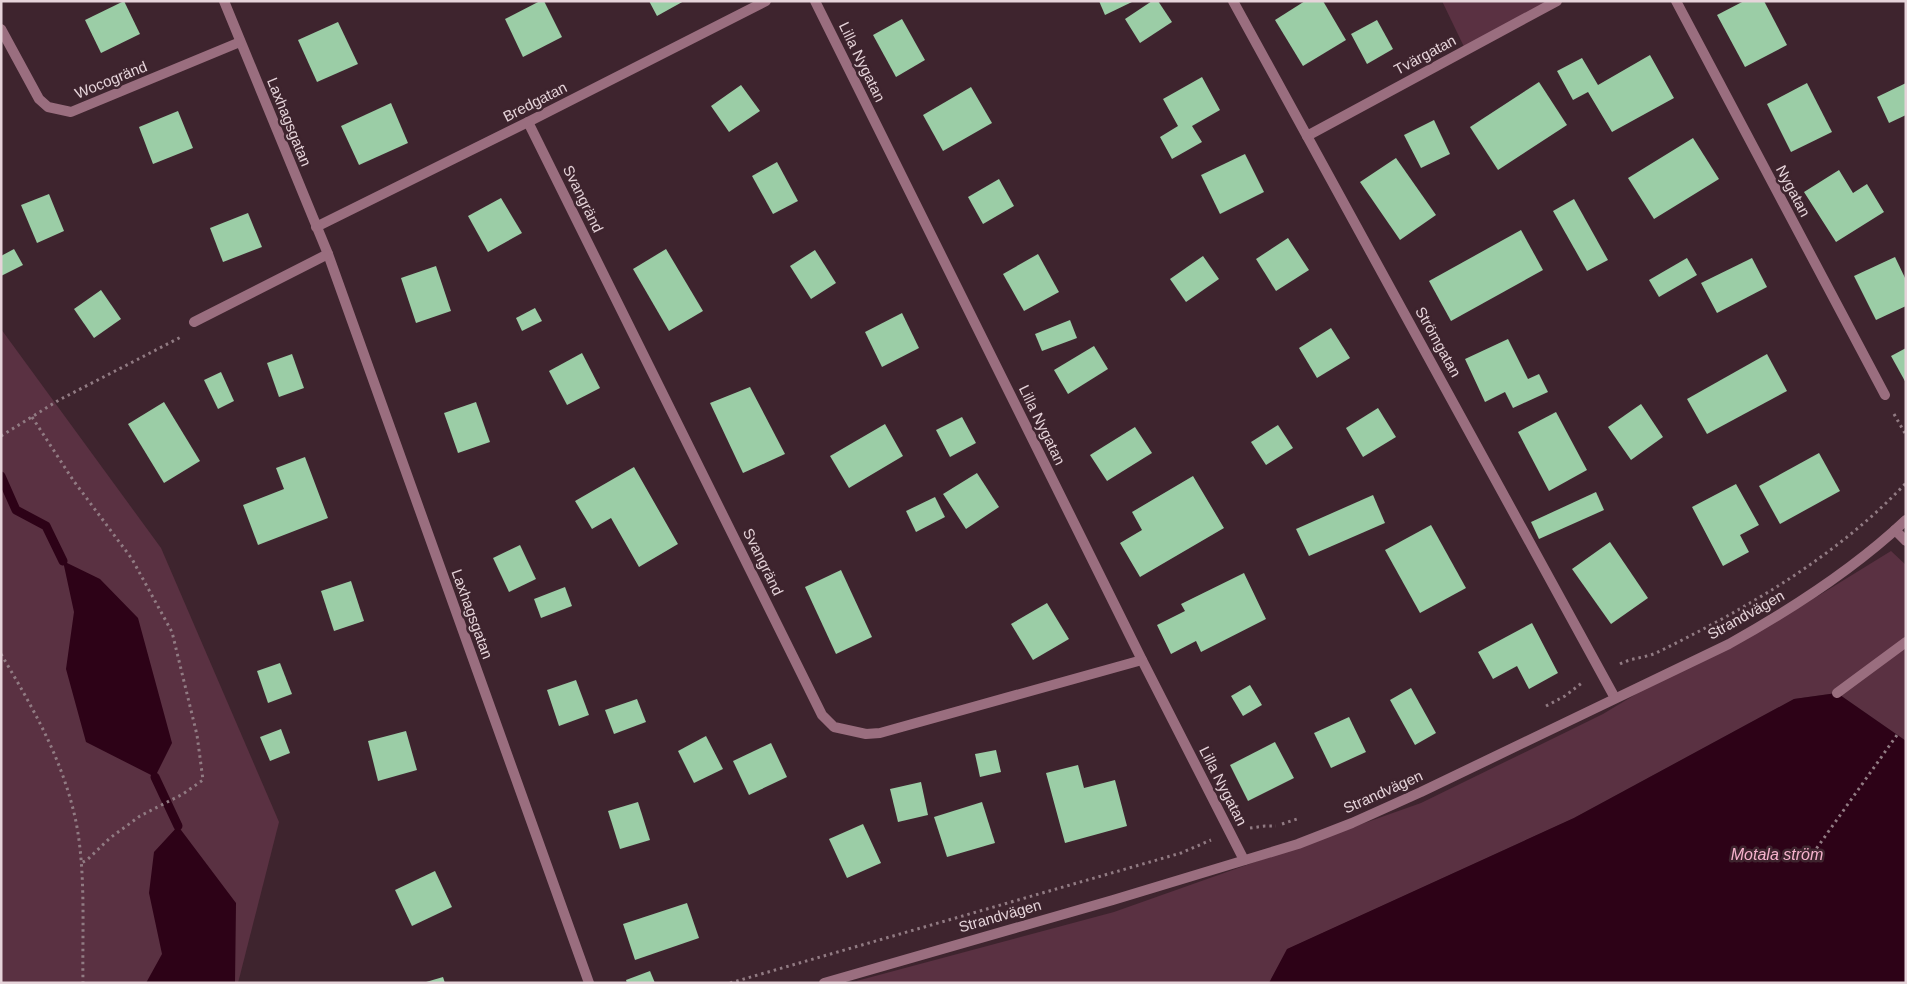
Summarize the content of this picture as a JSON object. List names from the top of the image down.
{
  "streets": {
    "street": [
      "Tvärgatan",
      "Lilla Nygatan",
      "Wocogränd",
      "Bredgatan",
      "Laxhagsgatan",
      "Nygatan",
      "Svangränd",
      "Strömgatan",
      "Strandvägen"
    ]
  },
  "crossings": [
    ["Tvärgatan", "Strömgatan"],
    ["Lilla Nygatan", "Svangränd"],
    ["Lilla Nygatan", "Strandvägen"],
    ["Wocogränd", "Laxhagsgatan"],
    ["Bredgatan", "Laxhagsgatan"],
    ["Bredgatan", "Svangränd"],
    ["Strömgatan", "Strandvägen"]
  ],
  "water": ["Motala ström"]
}
